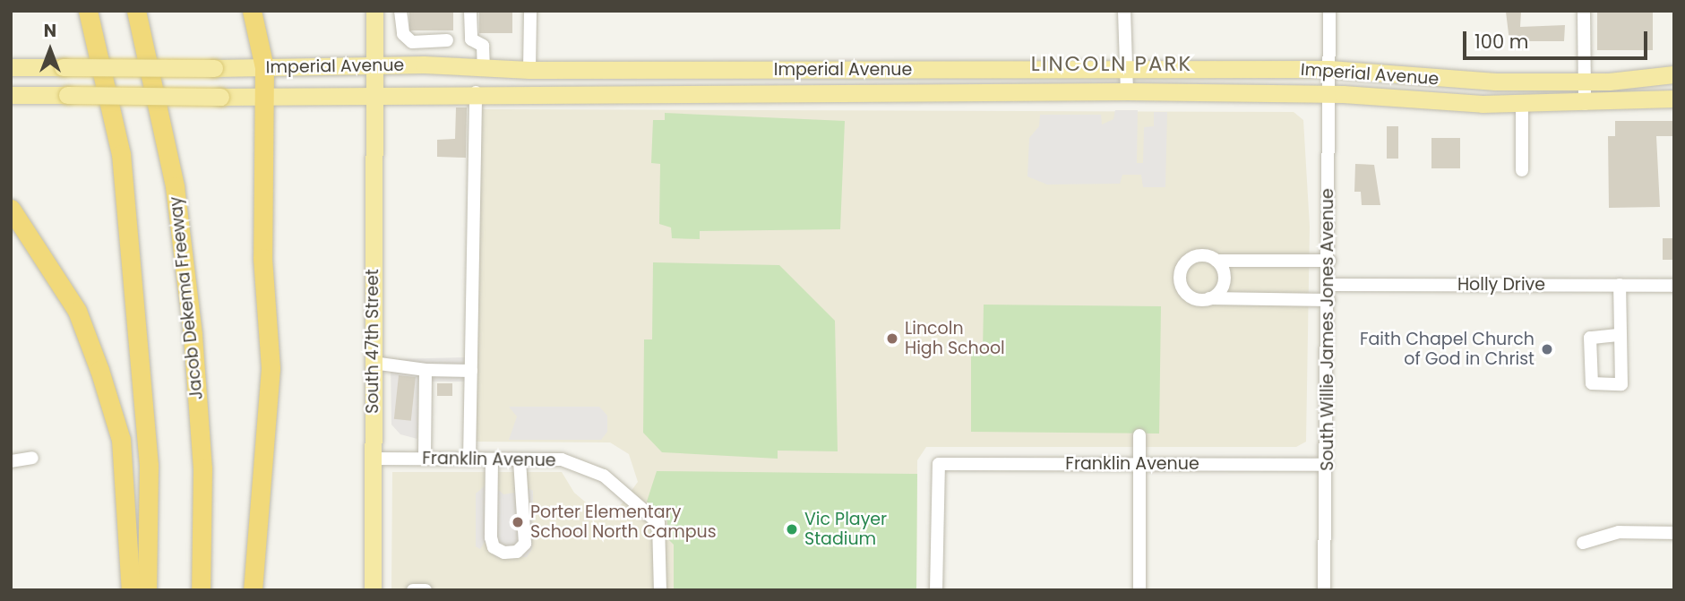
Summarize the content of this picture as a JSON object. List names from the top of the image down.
{
  "streets": {
    "highway": ["Jacob Dekema Freeway"],
    "main road": ["Imperial Avenue", "South 47th Street"],
    "street": ["Holly Drive", "South Willie James Jones Avenue", "Franklin Avenue"]
  },
  "crossings": [
    ["Imperial Avenue", "South Willie James Jones Avenue"],
    ["Imperial Avenue", "South 47th Street"],
    ["Holly Drive", "South Willie James Jones Avenue"],
    ["South Willie James Jones Avenue", "Franklin Avenue"],
    ["South 47th Street", "Franklin Avenue"]
  ],
  "districts": ["LINCOLN PARK"],
  "places": [
    "Lincoln High School",
    "Faith Chapel Church of God in Christ",
    "Porter Elementary School North Campus",
    "Vic Player Stadium"
  ],
  "scale_bar": "100 m",
  "north": "top"
}
